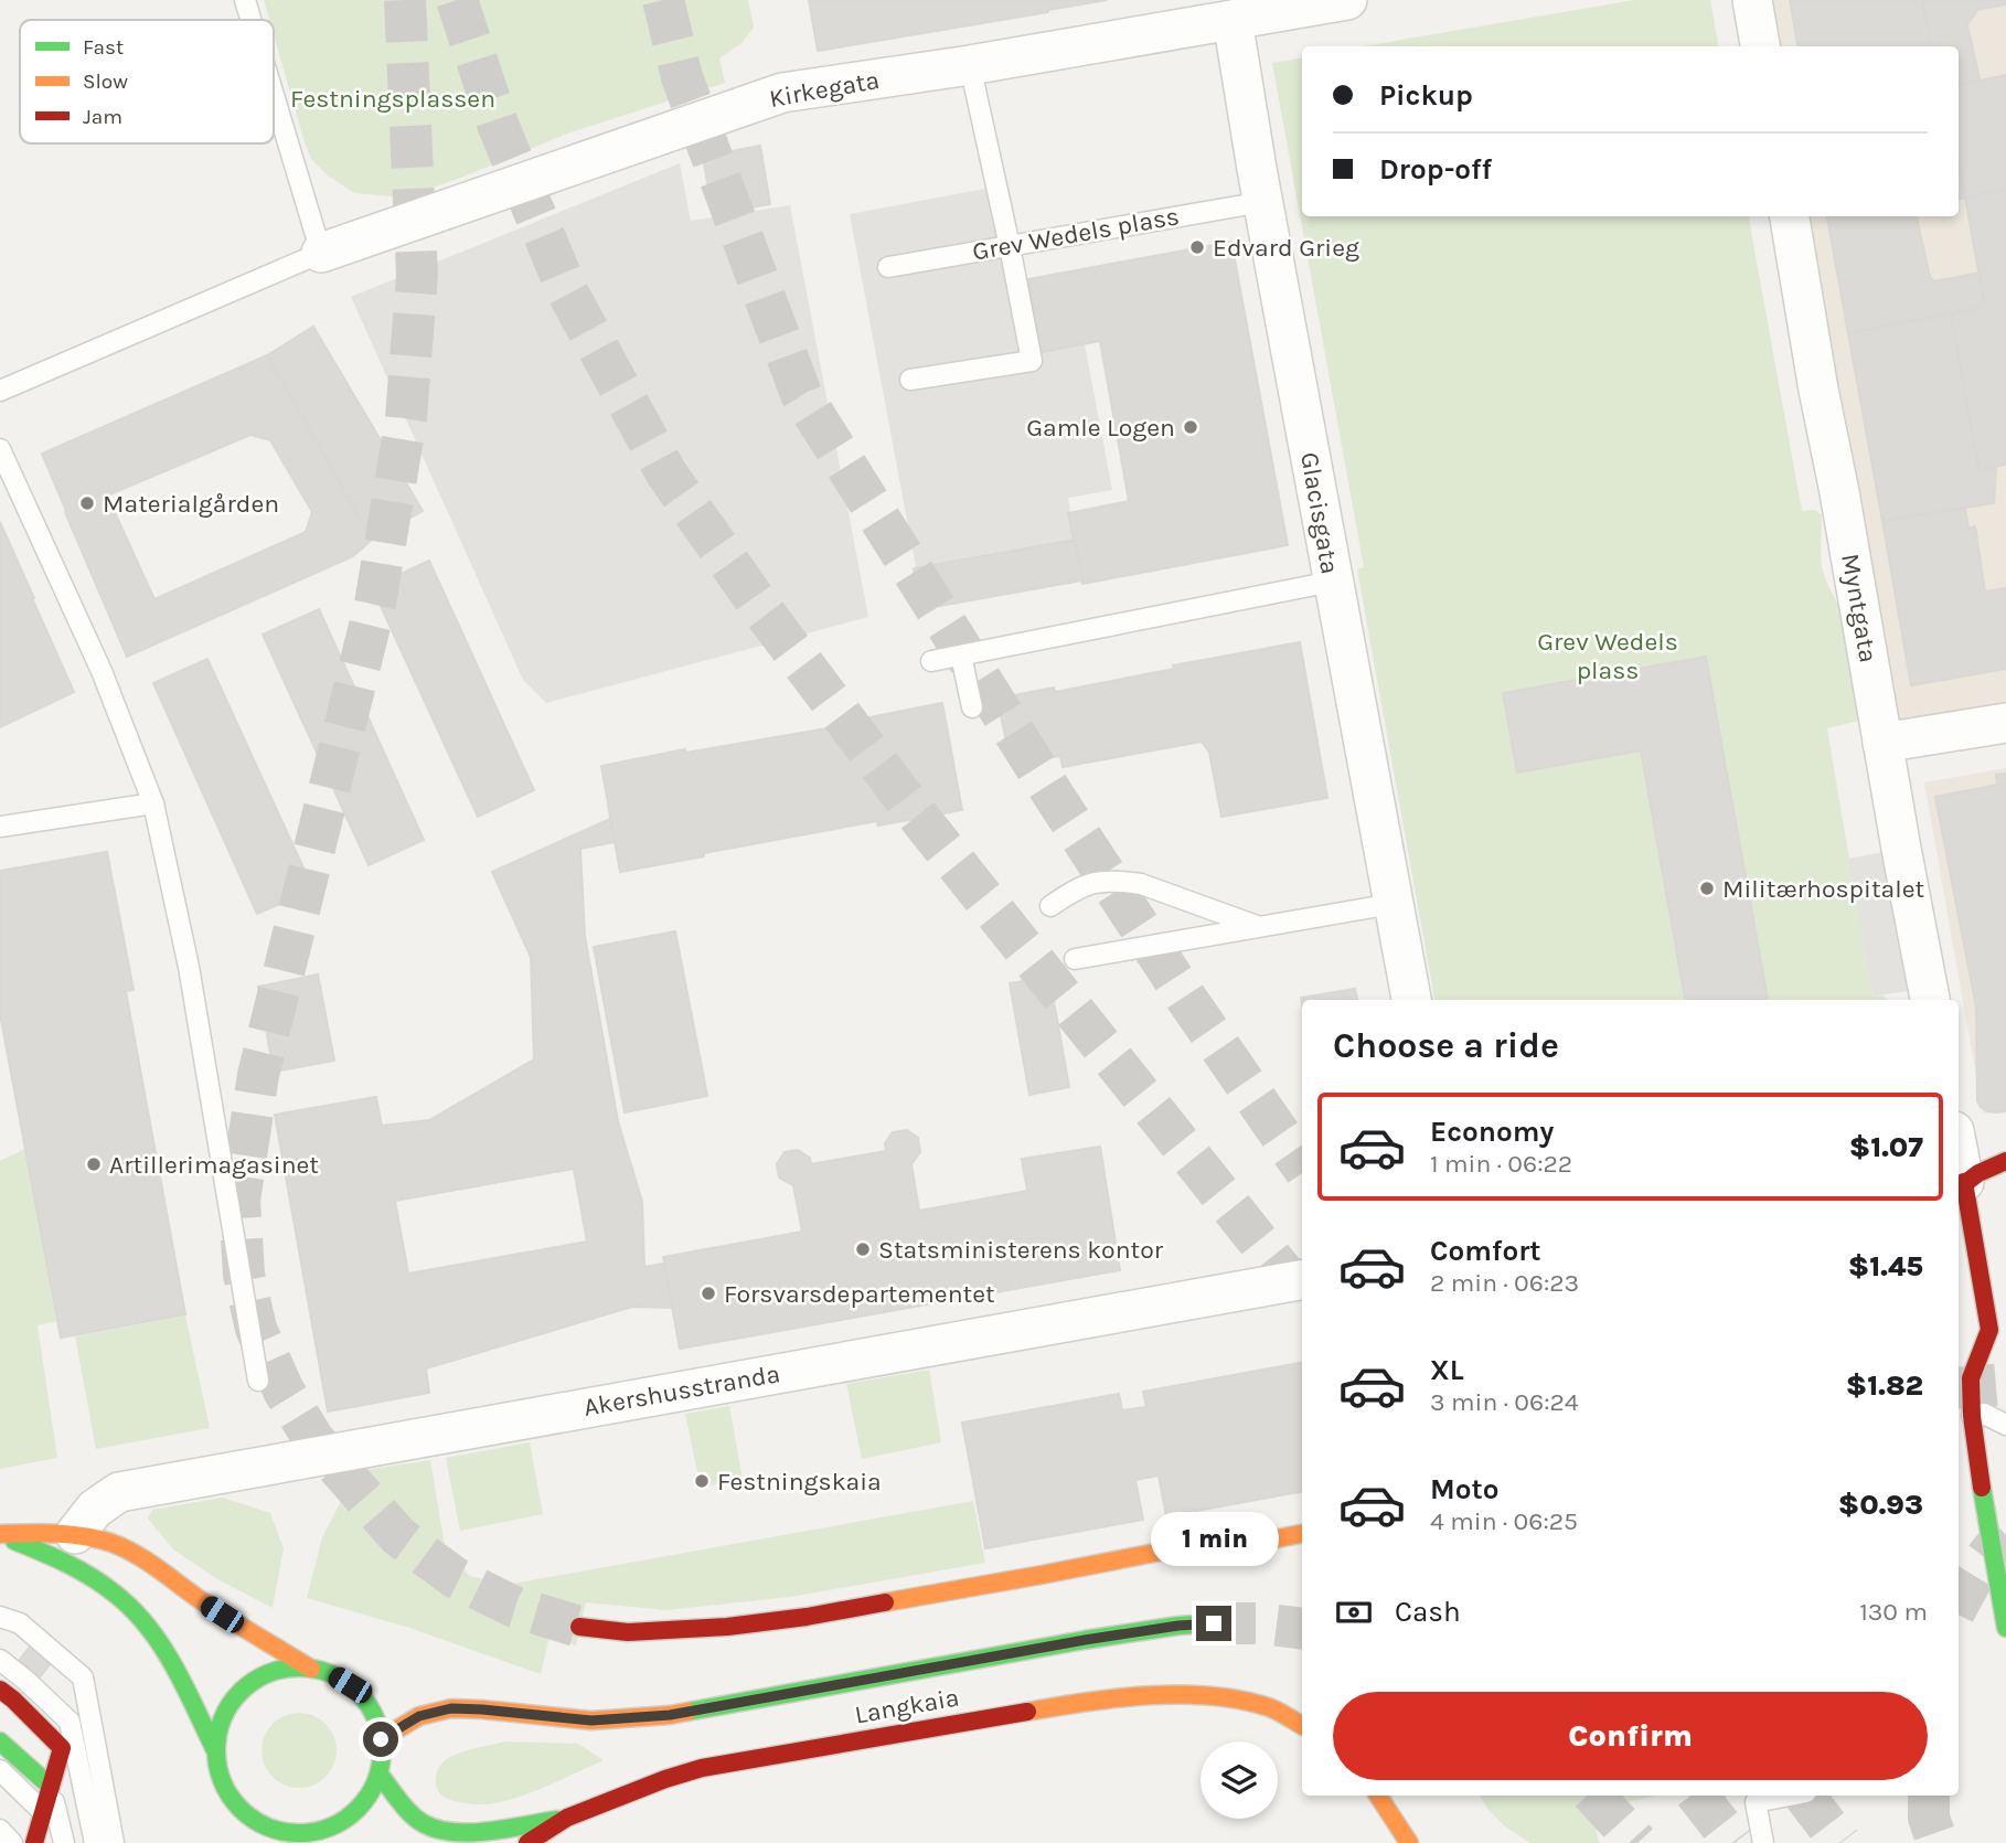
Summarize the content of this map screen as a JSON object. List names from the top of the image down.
{
  "streets": {
    "main road": ["Langkaia"],
    "street": [
      "Kirkegata",
      "Glacisgata",
      "Myntgata",
      "Akershusstranda"
    ],
    "lane": ["Grev Wedels plass"]
  },
  "crossings": [
    ["Kirkegata", "Glacisgata"],
    ["Grev Wedels plass", "Glacisgata"]
  ],
  "parks": ["Festningsplassen", "Grev Wedels plass"],
  "places": [
    "Edvard Grieg",
    "Gamle Logen",
    "Materialgården",
    "Militærhospitalet",
    "Artillerimagasinet",
    "Statsministerens kontor",
    "Forsvarsdepartementet",
    "Festningskaia"
  ],
  "legend": ["Fast", "Slow", "Jam"],
  "page": {
    "banner": ["Pickup", "Drop-off"],
    "heading": "Choose a ride",
    "list": [
      {
        "name": "Economy",
        "note": "1 min · 06:22",
        "value": "$1.07"
      },
      {
        "name": "Comfort",
        "note": "2 min · 06:23",
        "value": "$1.45"
      },
      {
        "name": "XL",
        "note": "3 min · 06:24",
        "value": "$1.82"
      },
      {
        "name": "Moto",
        "note": "4 min · 06:25",
        "value": "$0.93"
      }
    ],
    "bubble": "1 min",
    "pay": ["Cash", "130 m"],
    "buttons": "Confirm"
  }
}
